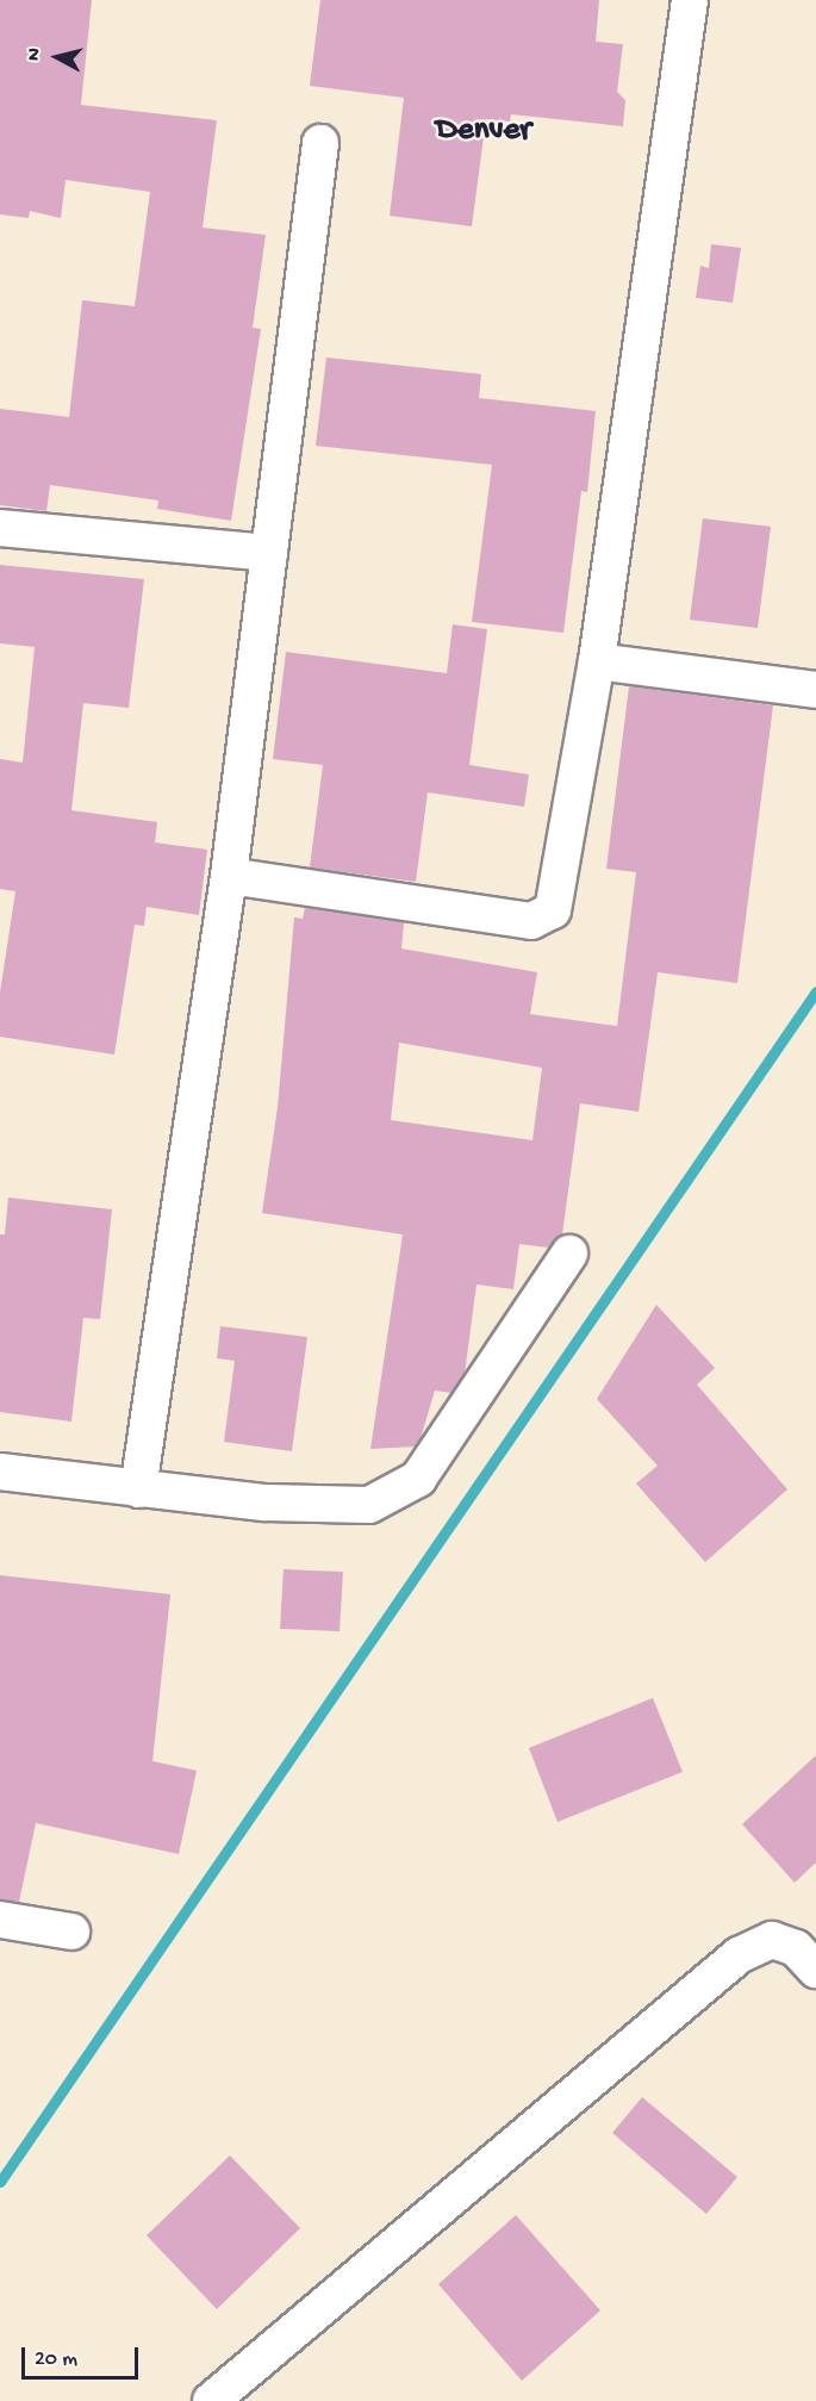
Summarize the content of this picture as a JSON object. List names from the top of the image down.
{
  "districts": ["Denver"],
  "scale_bar": "20 m",
  "north": "left"
}
